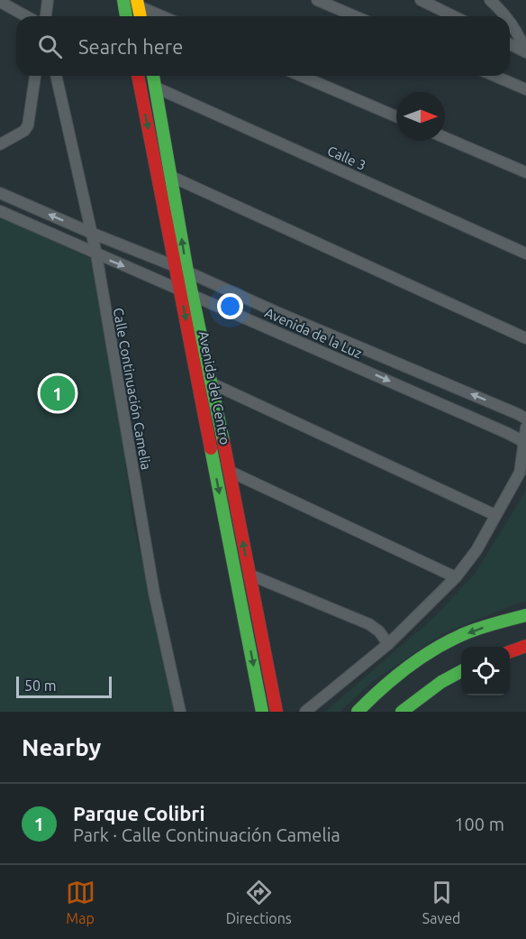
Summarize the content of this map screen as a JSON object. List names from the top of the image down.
{
  "streets": {
    "street": [
      "Calle 3",
      "Avenida de la Luz",
      "Avenida del Centro",
      "Calle Continuación Camelia"
    ]
  },
  "crossings": [
    ["Calle 3", "Avenida del Centro"],
    ["Avenida de la Luz", "Avenida del Centro"],
    ["Avenida de la Luz", "Calle Continuación Camelia"]
  ],
  "scale_bar": "50 m",
  "north": "right",
  "page": {
    "search": "Search here",
    "pins": "1",
    "scale": "50 m",
    "heading": "Nearby",
    "list": [
      {
        "mark": "1",
        "name": "Parque Colibri",
        "note": "Park · Calle Continuación Camelia",
        "value": "100 m"
      }
    ],
    "nav": ["Map", "Directions", "Saved"]
  }
}
